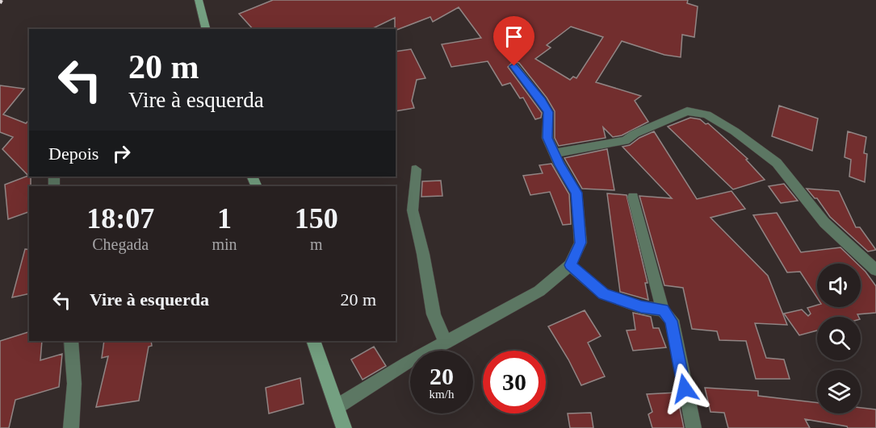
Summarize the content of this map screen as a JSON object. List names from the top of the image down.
{
  "page": {
    "turn": ["20 m", "Vire à esquerda"],
    "then": "Depois",
    "eta": [
      "18:07",
      "Chegada",
      "1",
      "min",
      "150",
      "m"
    ],
    "list": [
      {
        "name": "Vire à esquerda",
        "value": "20 m"
      }
    ],
    "speed": "20 km/h",
    "limit": "30"
  }
}
